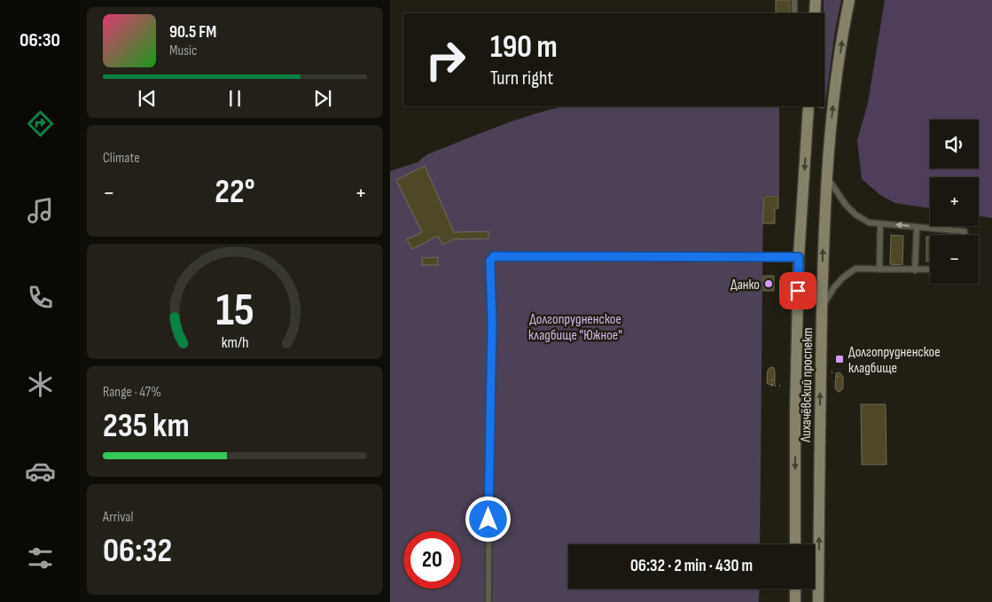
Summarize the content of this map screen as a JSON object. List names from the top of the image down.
{
  "streets": {
    "main road": ["Лихачёвский проспект"]
  },
  "parks": ["Долгопрудненское кладбище \"Южное\""],
  "places": {
    "other": ["Данко"],
    "transit": ["Долгопрудненское кладбище"]
  },
  "page": {
    "tabs": "06:30",
    "turn": ["190 m", "Turn right"],
    "song": ["90.5 FM", "Music"],
    "map_buttons": ["+", "−"],
    "tile": [
      "Climate",
      ["Range · 47%", "235 km"],
      ["Arrival", "06:32"]
    ],
    "heat": ["−", "22°", "+"],
    "limit": "20",
    "trip": "06:32 · 2 min · 430 m",
    "gauge": ["15", "km/h"]
  }
}
